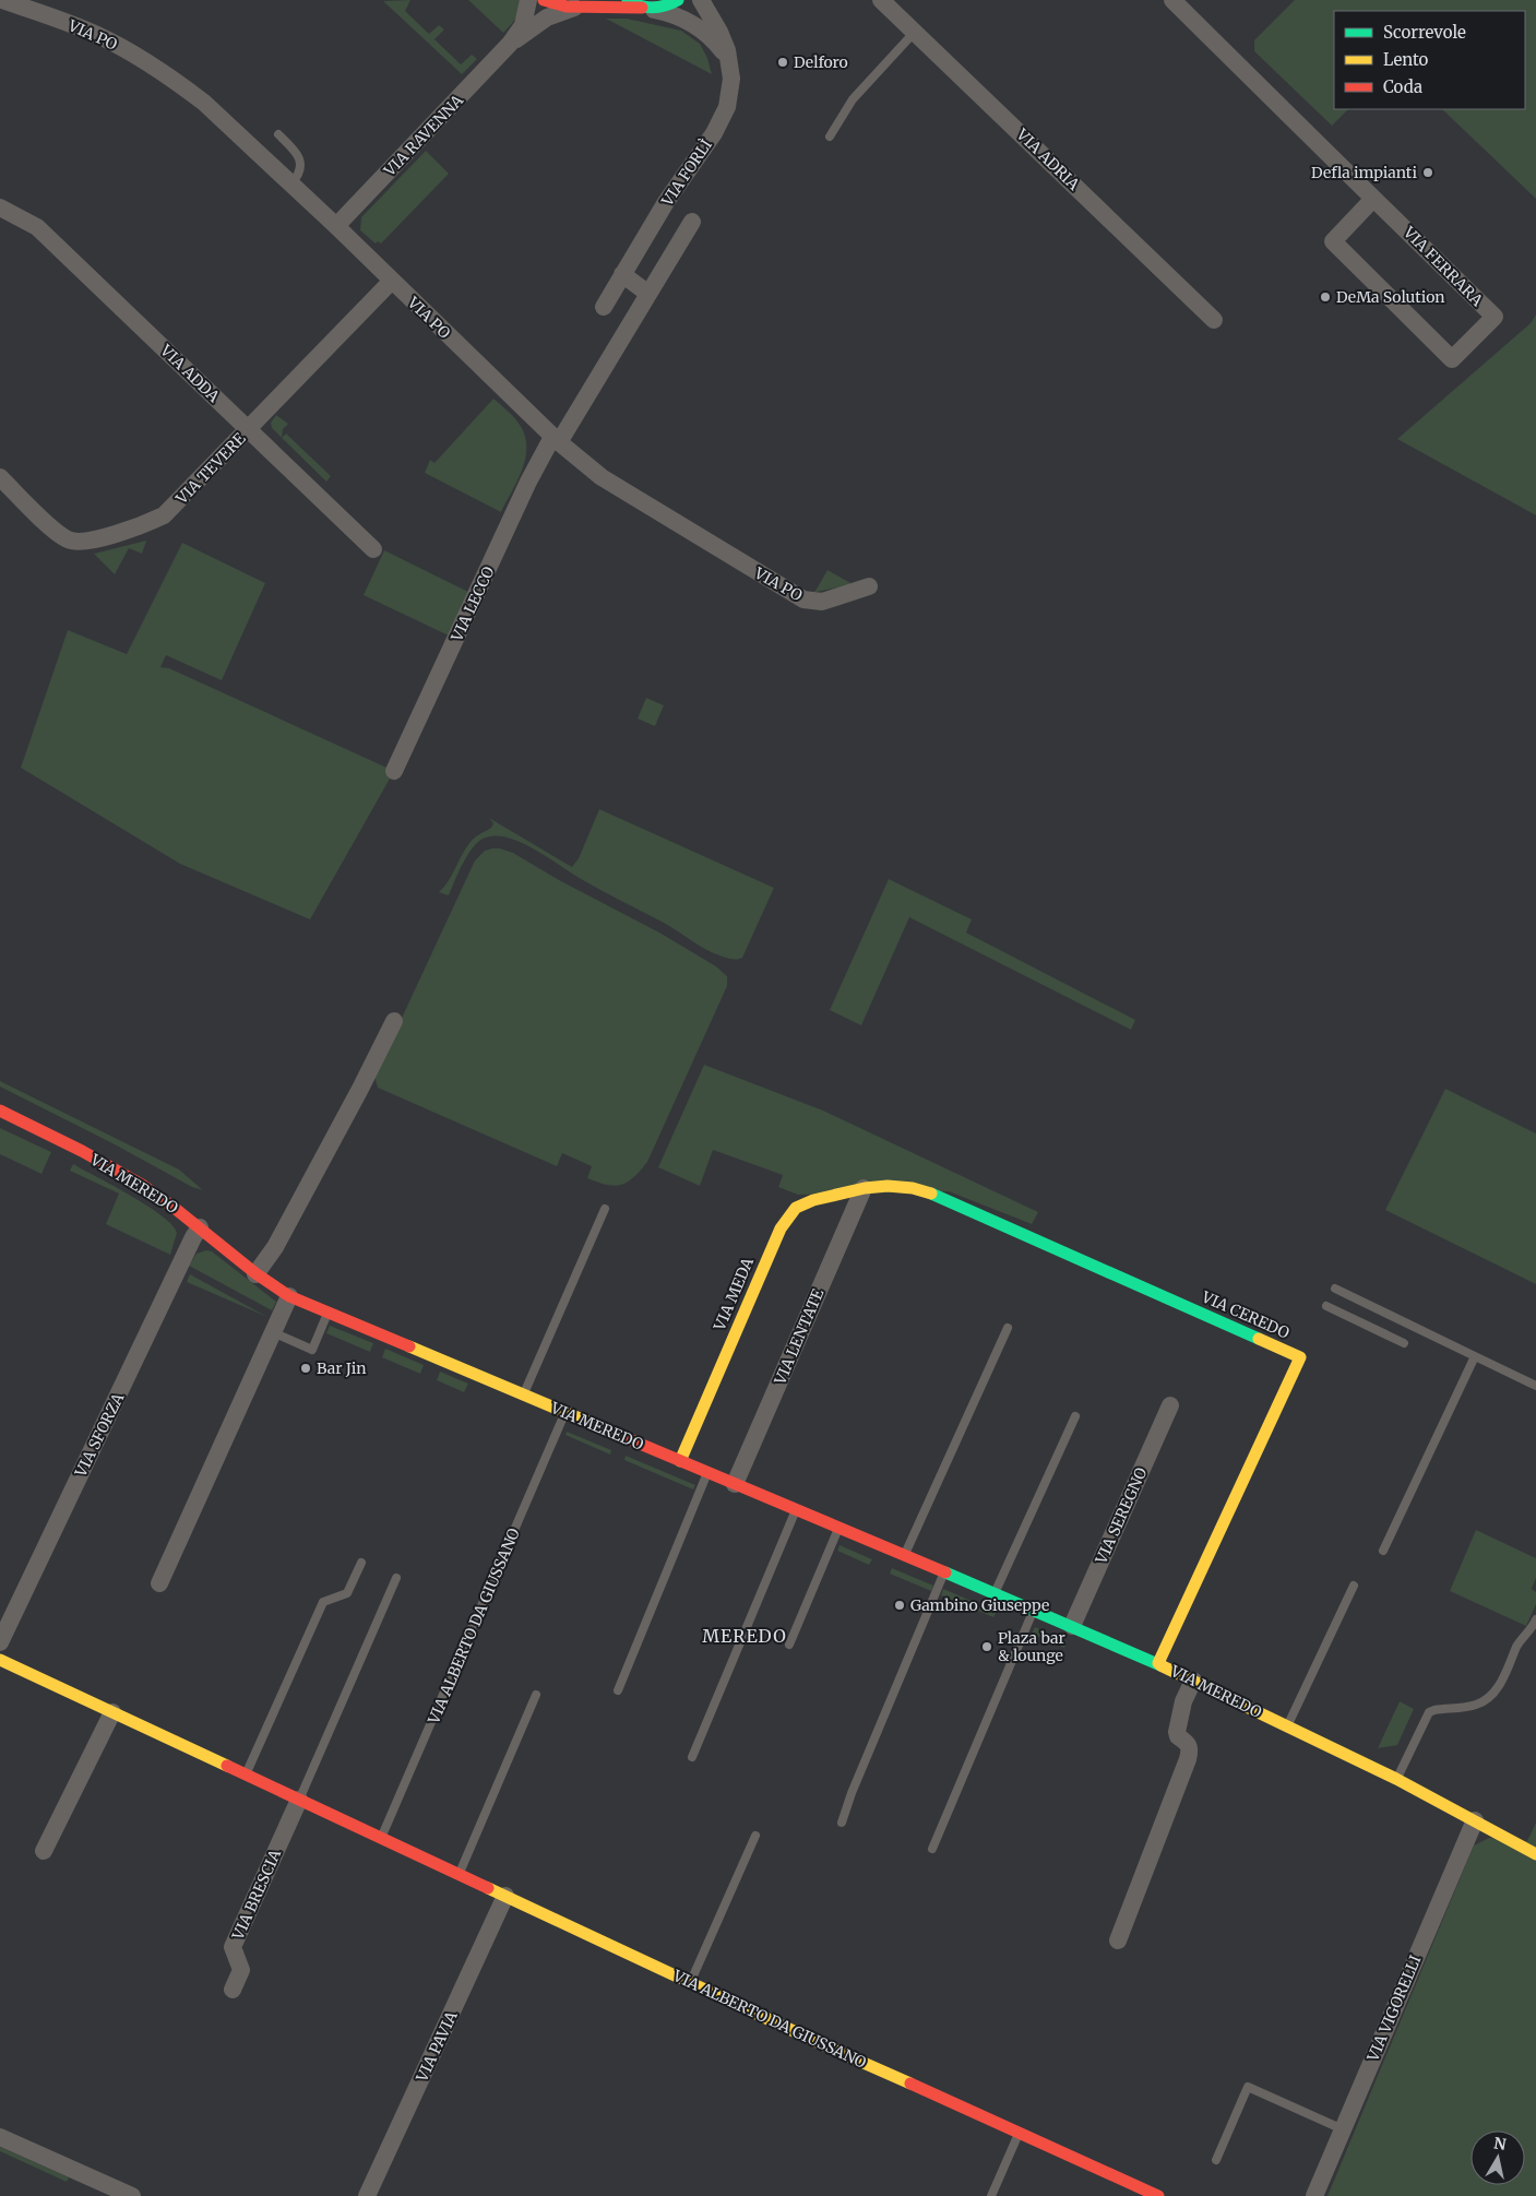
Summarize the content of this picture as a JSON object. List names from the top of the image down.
{
  "streets": {
    "street": [
      "VIA PO",
      "VIA RAVENNA",
      "VIA ADRIA",
      "VIA FORLÌ",
      "VIA FERRARA",
      "VIA ADDA",
      "VIA TEVERE",
      "VIA LECCO",
      "VIA MEREDO",
      "VIA MEDA",
      "VIA CEREDO",
      "VIA LENTATE",
      "VIA SFORZA",
      "VIA SEREGNO",
      "VIA ALBERTO DA GIUSSANO",
      "VIA BRESCIA",
      "VIA VIGORELLI",
      "VIA PAVIA"
    ]
  },
  "crossings": [
    ["VIA PO", "VIA RAVENNA"],
    ["VIA PO", "VIA TEVERE"],
    ["VIA PO", "VIA LECCO"],
    ["VIA ADDA", "VIA TEVERE"],
    ["VIA MEREDO", "VIA MEDA"],
    ["VIA MEREDO", "VIA CEREDO"],
    ["VIA MEREDO", "VIA LENTATE"],
    ["VIA MEREDO", "VIA SFORZA"],
    ["VIA MEREDO", "VIA SEREGNO"],
    ["VIA MEREDO", "VIA ALBERTO DA GIUSSANO"],
    ["VIA MEREDO", "VIA VIGORELLI"],
    ["VIA MEDA", "VIA CEREDO"],
    ["VIA MEDA", "VIA LENTATE"],
    ["VIA CEREDO", "VIA LENTATE"],
    ["VIA ALBERTO DA GIUSSANO", "VIA BRESCIA"],
    ["VIA ALBERTO DA GIUSSANO", "VIA PAVIA"]
  ],
  "districts": ["MEREDO"],
  "places": [
    "Delforo",
    "Defla impianti",
    "DeMa Solution",
    "Bar Jin",
    "Gambino Giuseppe",
    "Plaza bar & lounge"
  ],
  "legend": ["Scorrevole", "Lento", "Coda"],
  "north": "top"
}
